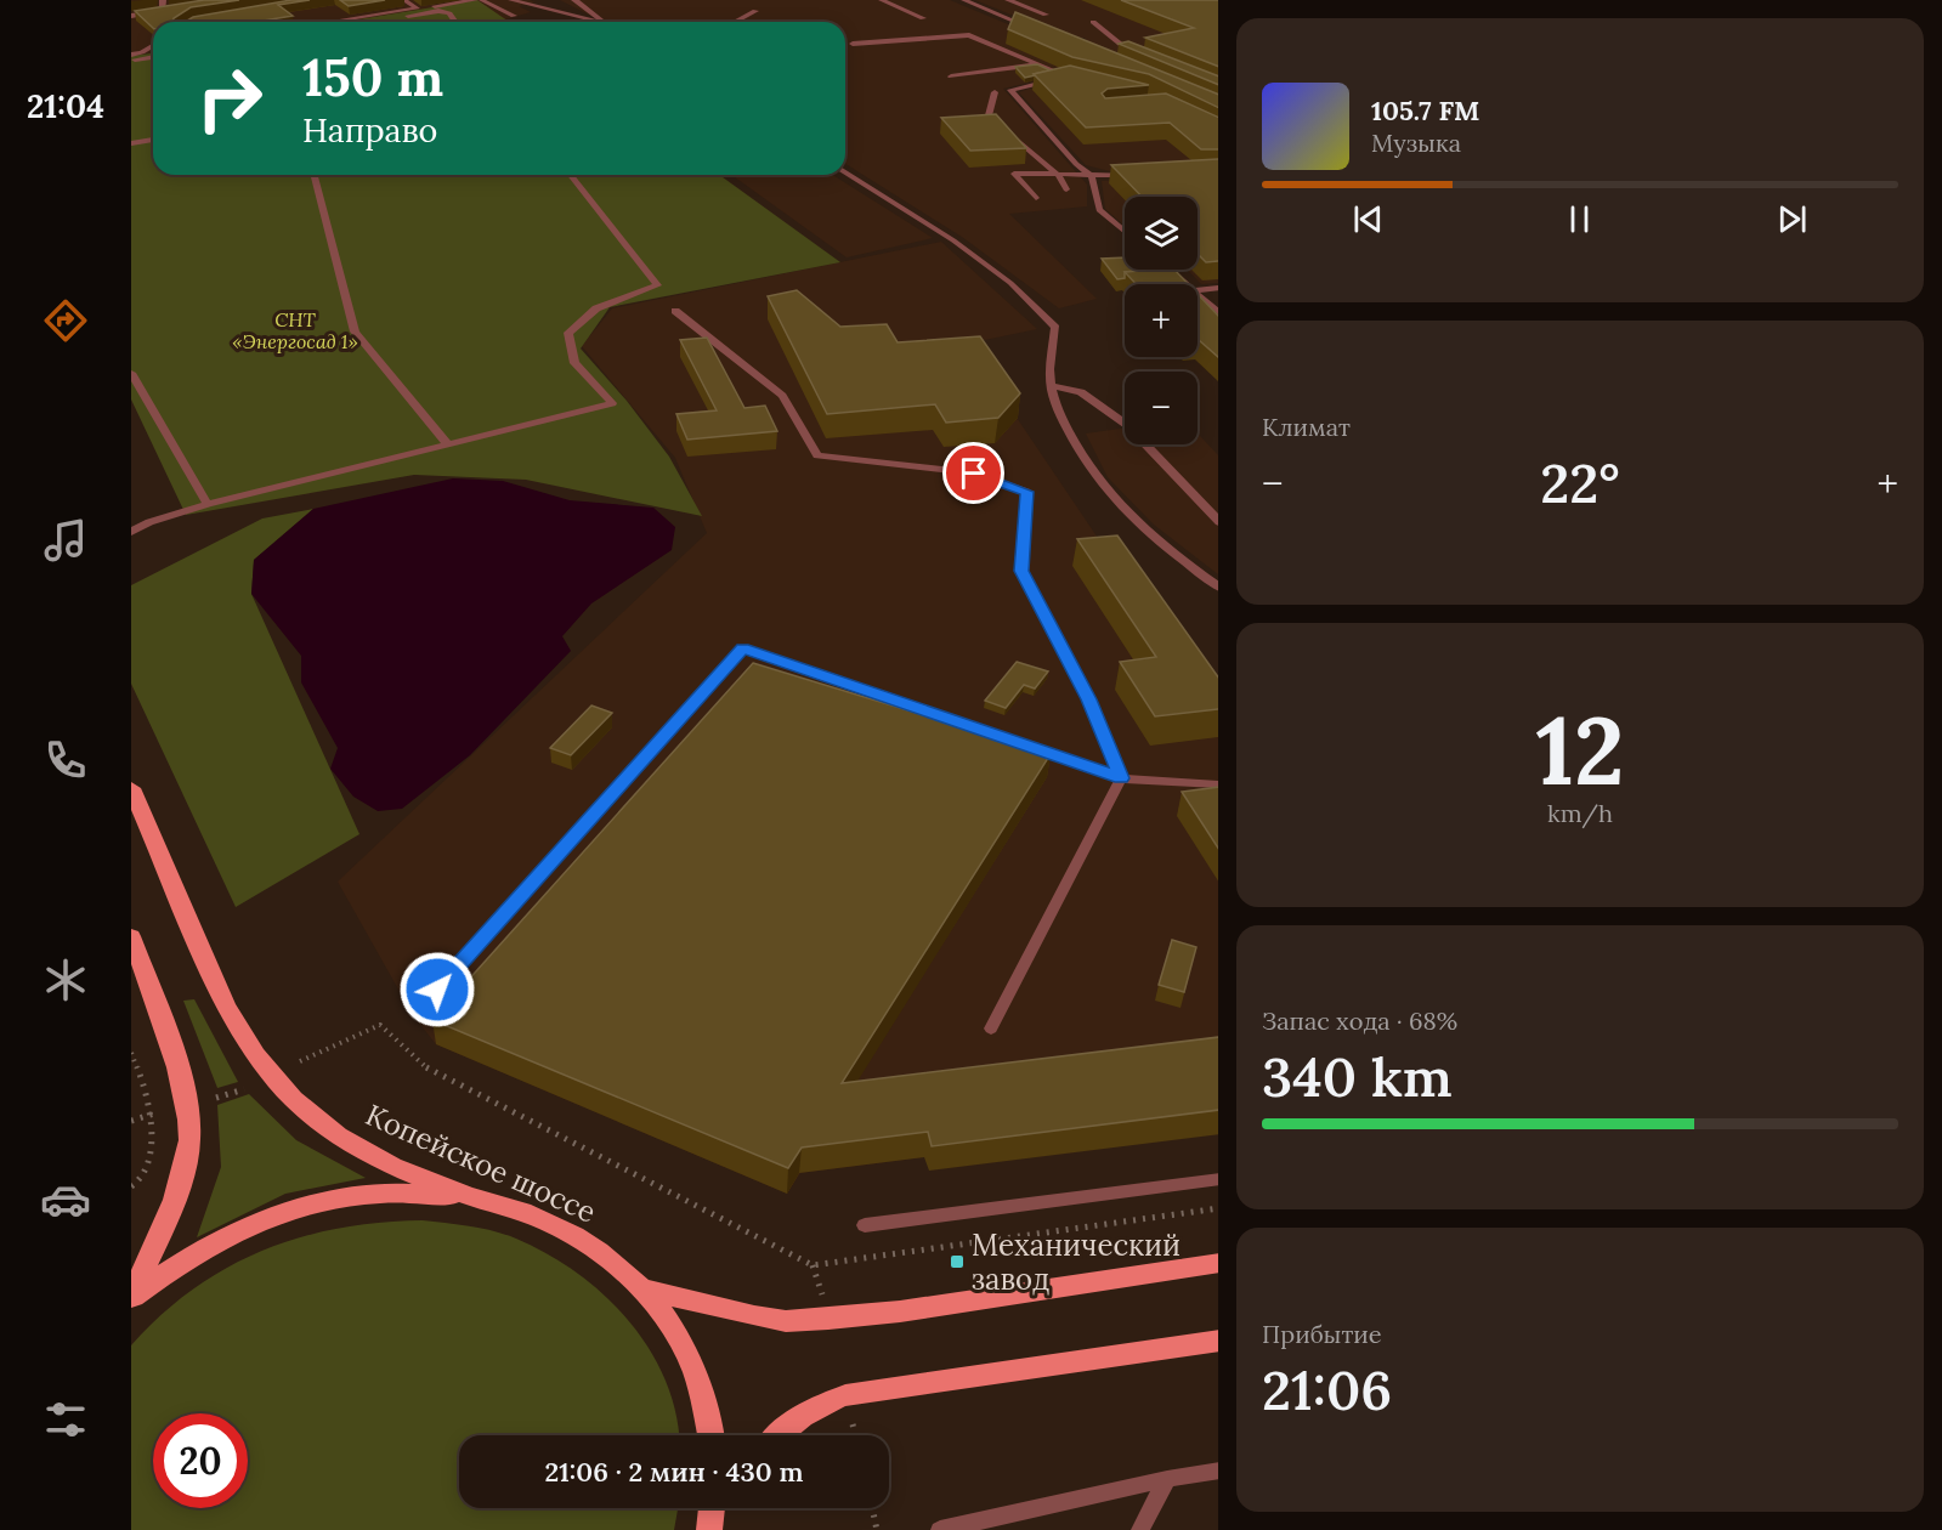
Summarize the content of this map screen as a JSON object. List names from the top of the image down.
{
  "streets": {
    "main road": ["Копейское шоссе"]
  },
  "parks": ["СНТ «Энергосад 1»"],
  "places": {
    "transit": ["Механический завод"]
  },
  "page": {
    "tabs": "21:04",
    "turn": ["150 m", "Направо"],
    "song": ["105.7 FM", "Музыка"],
    "map_buttons": ["+", "−"],
    "tile": [
      "Климат",
      ["12", "km/h"],
      ["Запас хода · 68%", "340 km"],
      ["Прибытие", "21:06"]
    ],
    "heat": ["−", "22°", "+"],
    "limit": "20",
    "trip": "21:06 · 2 мин · 430 m"
  }
}
